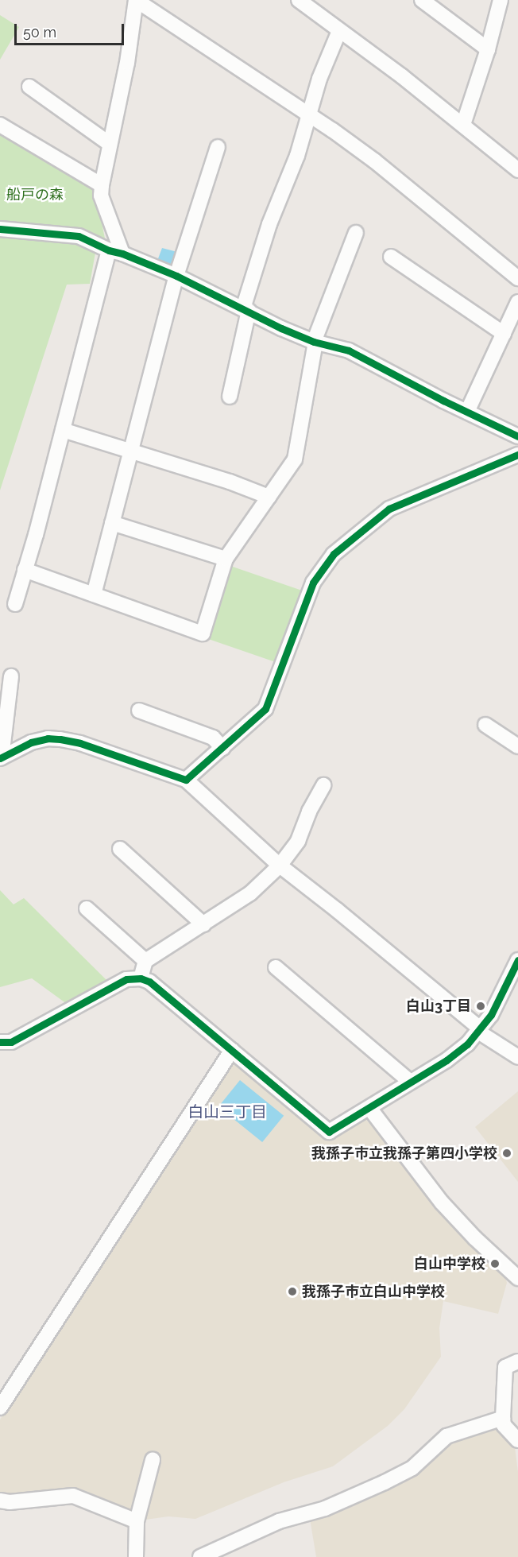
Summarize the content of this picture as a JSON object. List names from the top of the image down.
{
  "districts": ["白山三丁目"],
  "parks": ["船戸の森"],
  "places": [
    "白山3丁目",
    "我孫子市立我孫子第四小学校",
    "白山中学校",
    "我孫子市立白山中学校"
  ],
  "scale_bar": "50 m"
}
